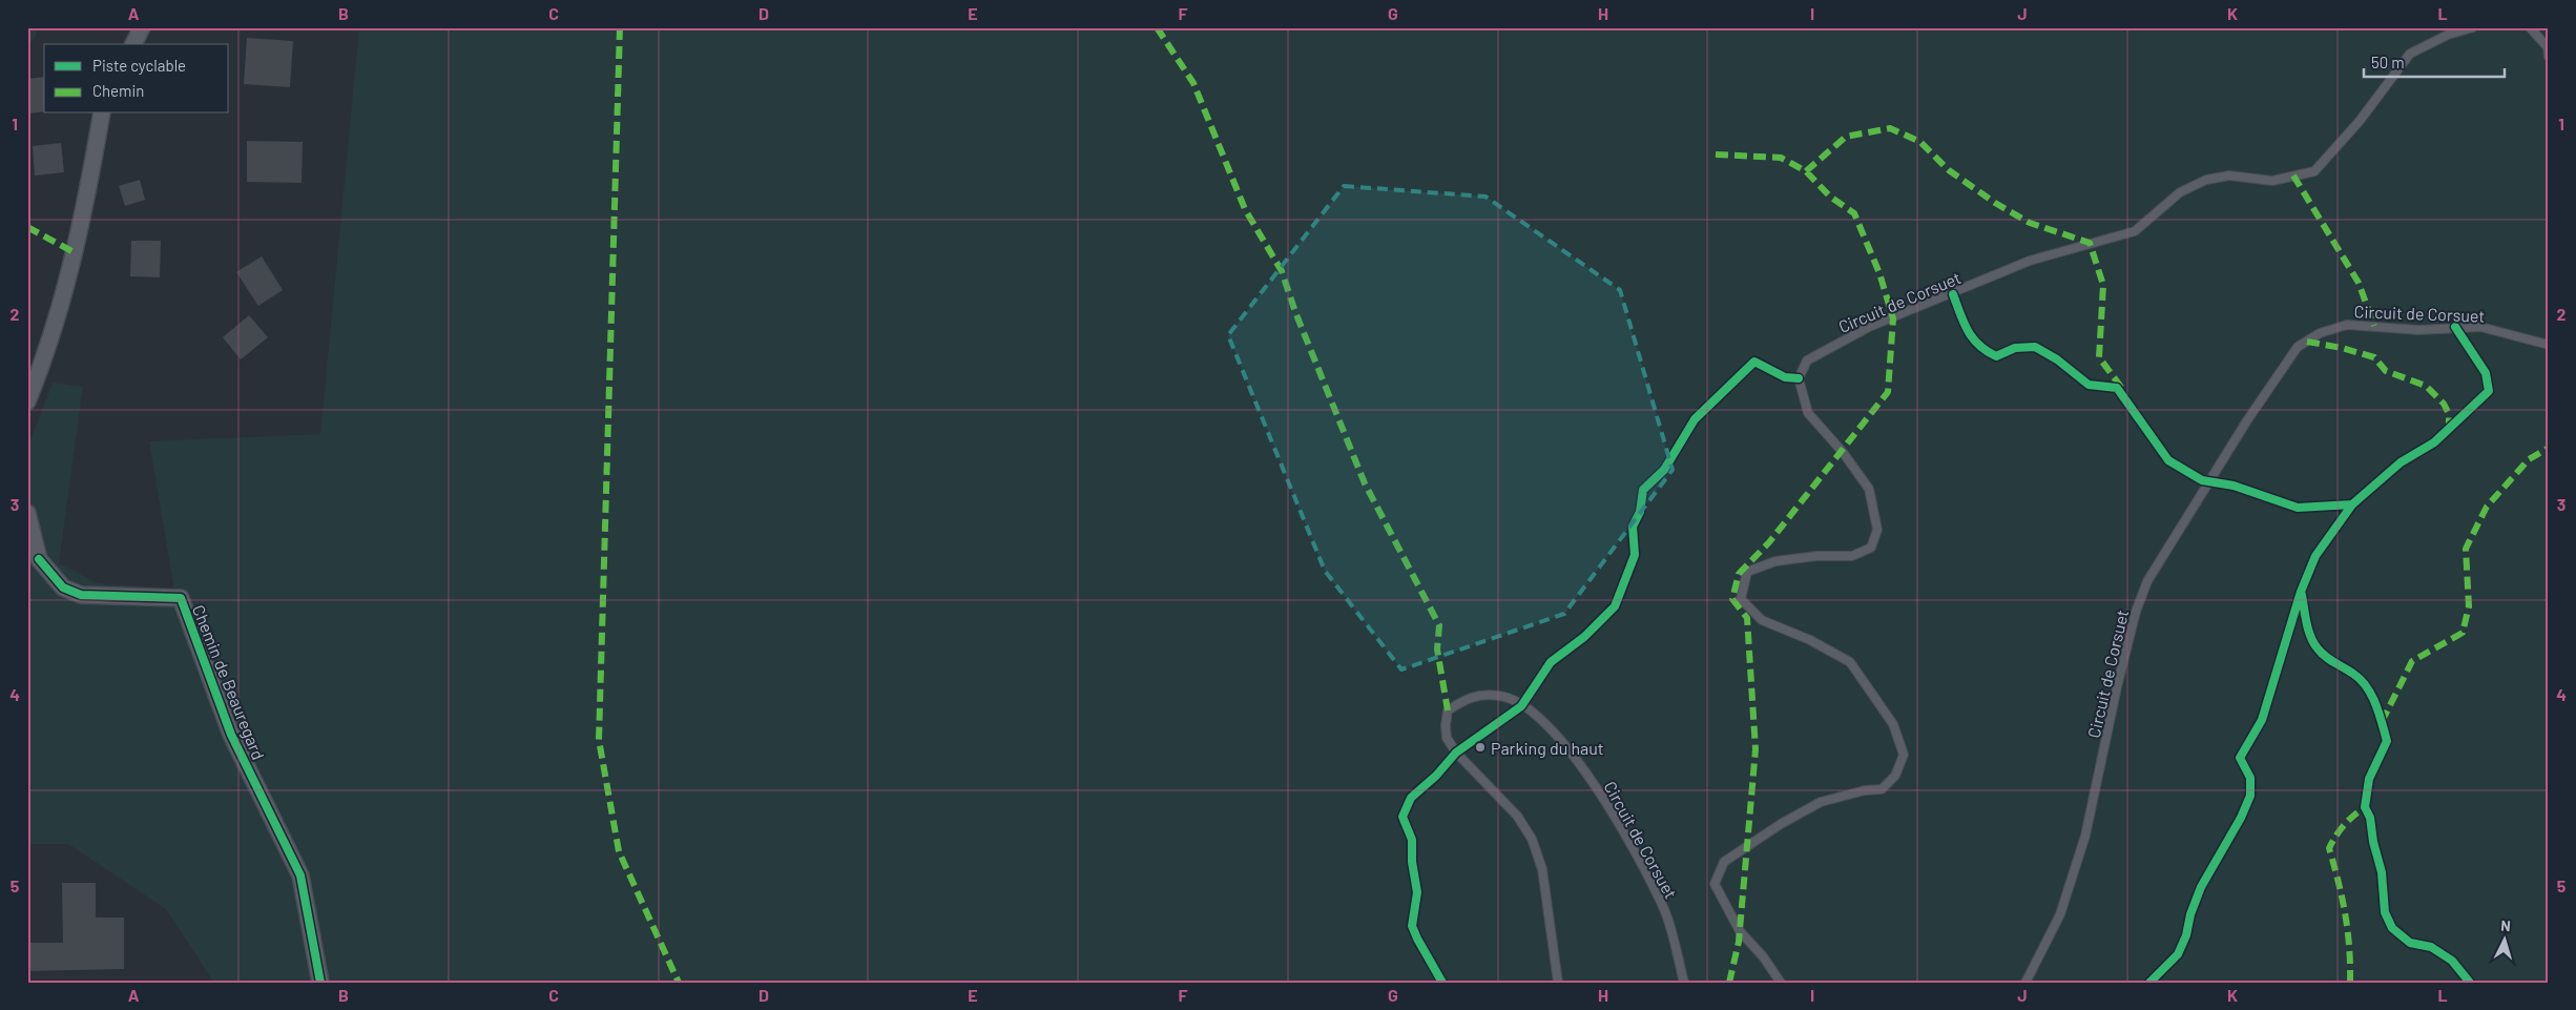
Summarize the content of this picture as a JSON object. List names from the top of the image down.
{
  "streets": {
    "street": ["Chemin de Beauregard"],
    "lane": ["Circuit de Corsuet"]
  },
  "places": ["Parking du haut"],
  "legend": ["Piste cyclable", "Chemin"],
  "scale_bar": "50 m",
  "north": "top",
  "grid": {
    "columns": [
      "A",
      "B",
      "C",
      "D",
      "E",
      "F",
      "G",
      "H",
      "I",
      "J",
      "K",
      "L"
    ],
    "rows": [
      "1",
      "2",
      "3",
      "4",
      "5"
    ]
  }
}
